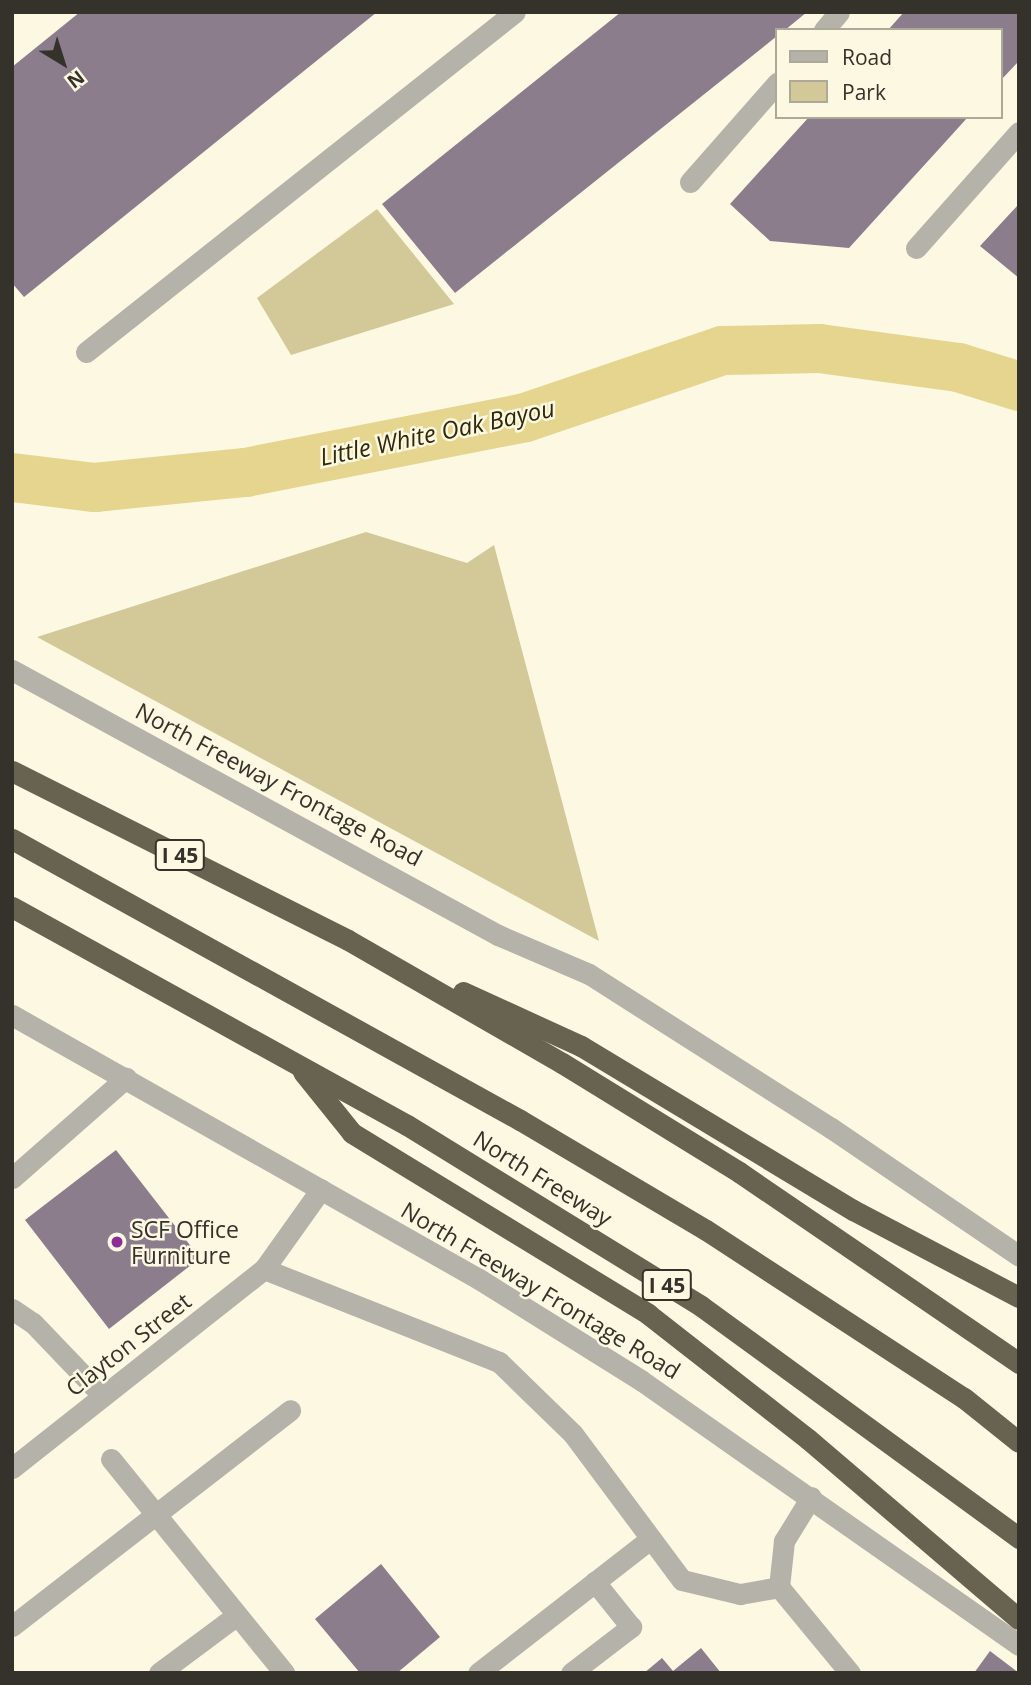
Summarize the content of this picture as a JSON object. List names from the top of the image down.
{
  "streets": {
    "highway": ["I 45", "North Freeway"],
    "street": ["North Freeway Frontage Road", "Clayton Street"]
  },
  "crossings": [
    ["North Freeway Frontage Road", "Clayton Street"]
  ],
  "water": ["Little White Oak Bayou"],
  "places": ["SCF Office Furniture"],
  "legend": ["Road", "Park"],
  "north": "bottom right"
}
